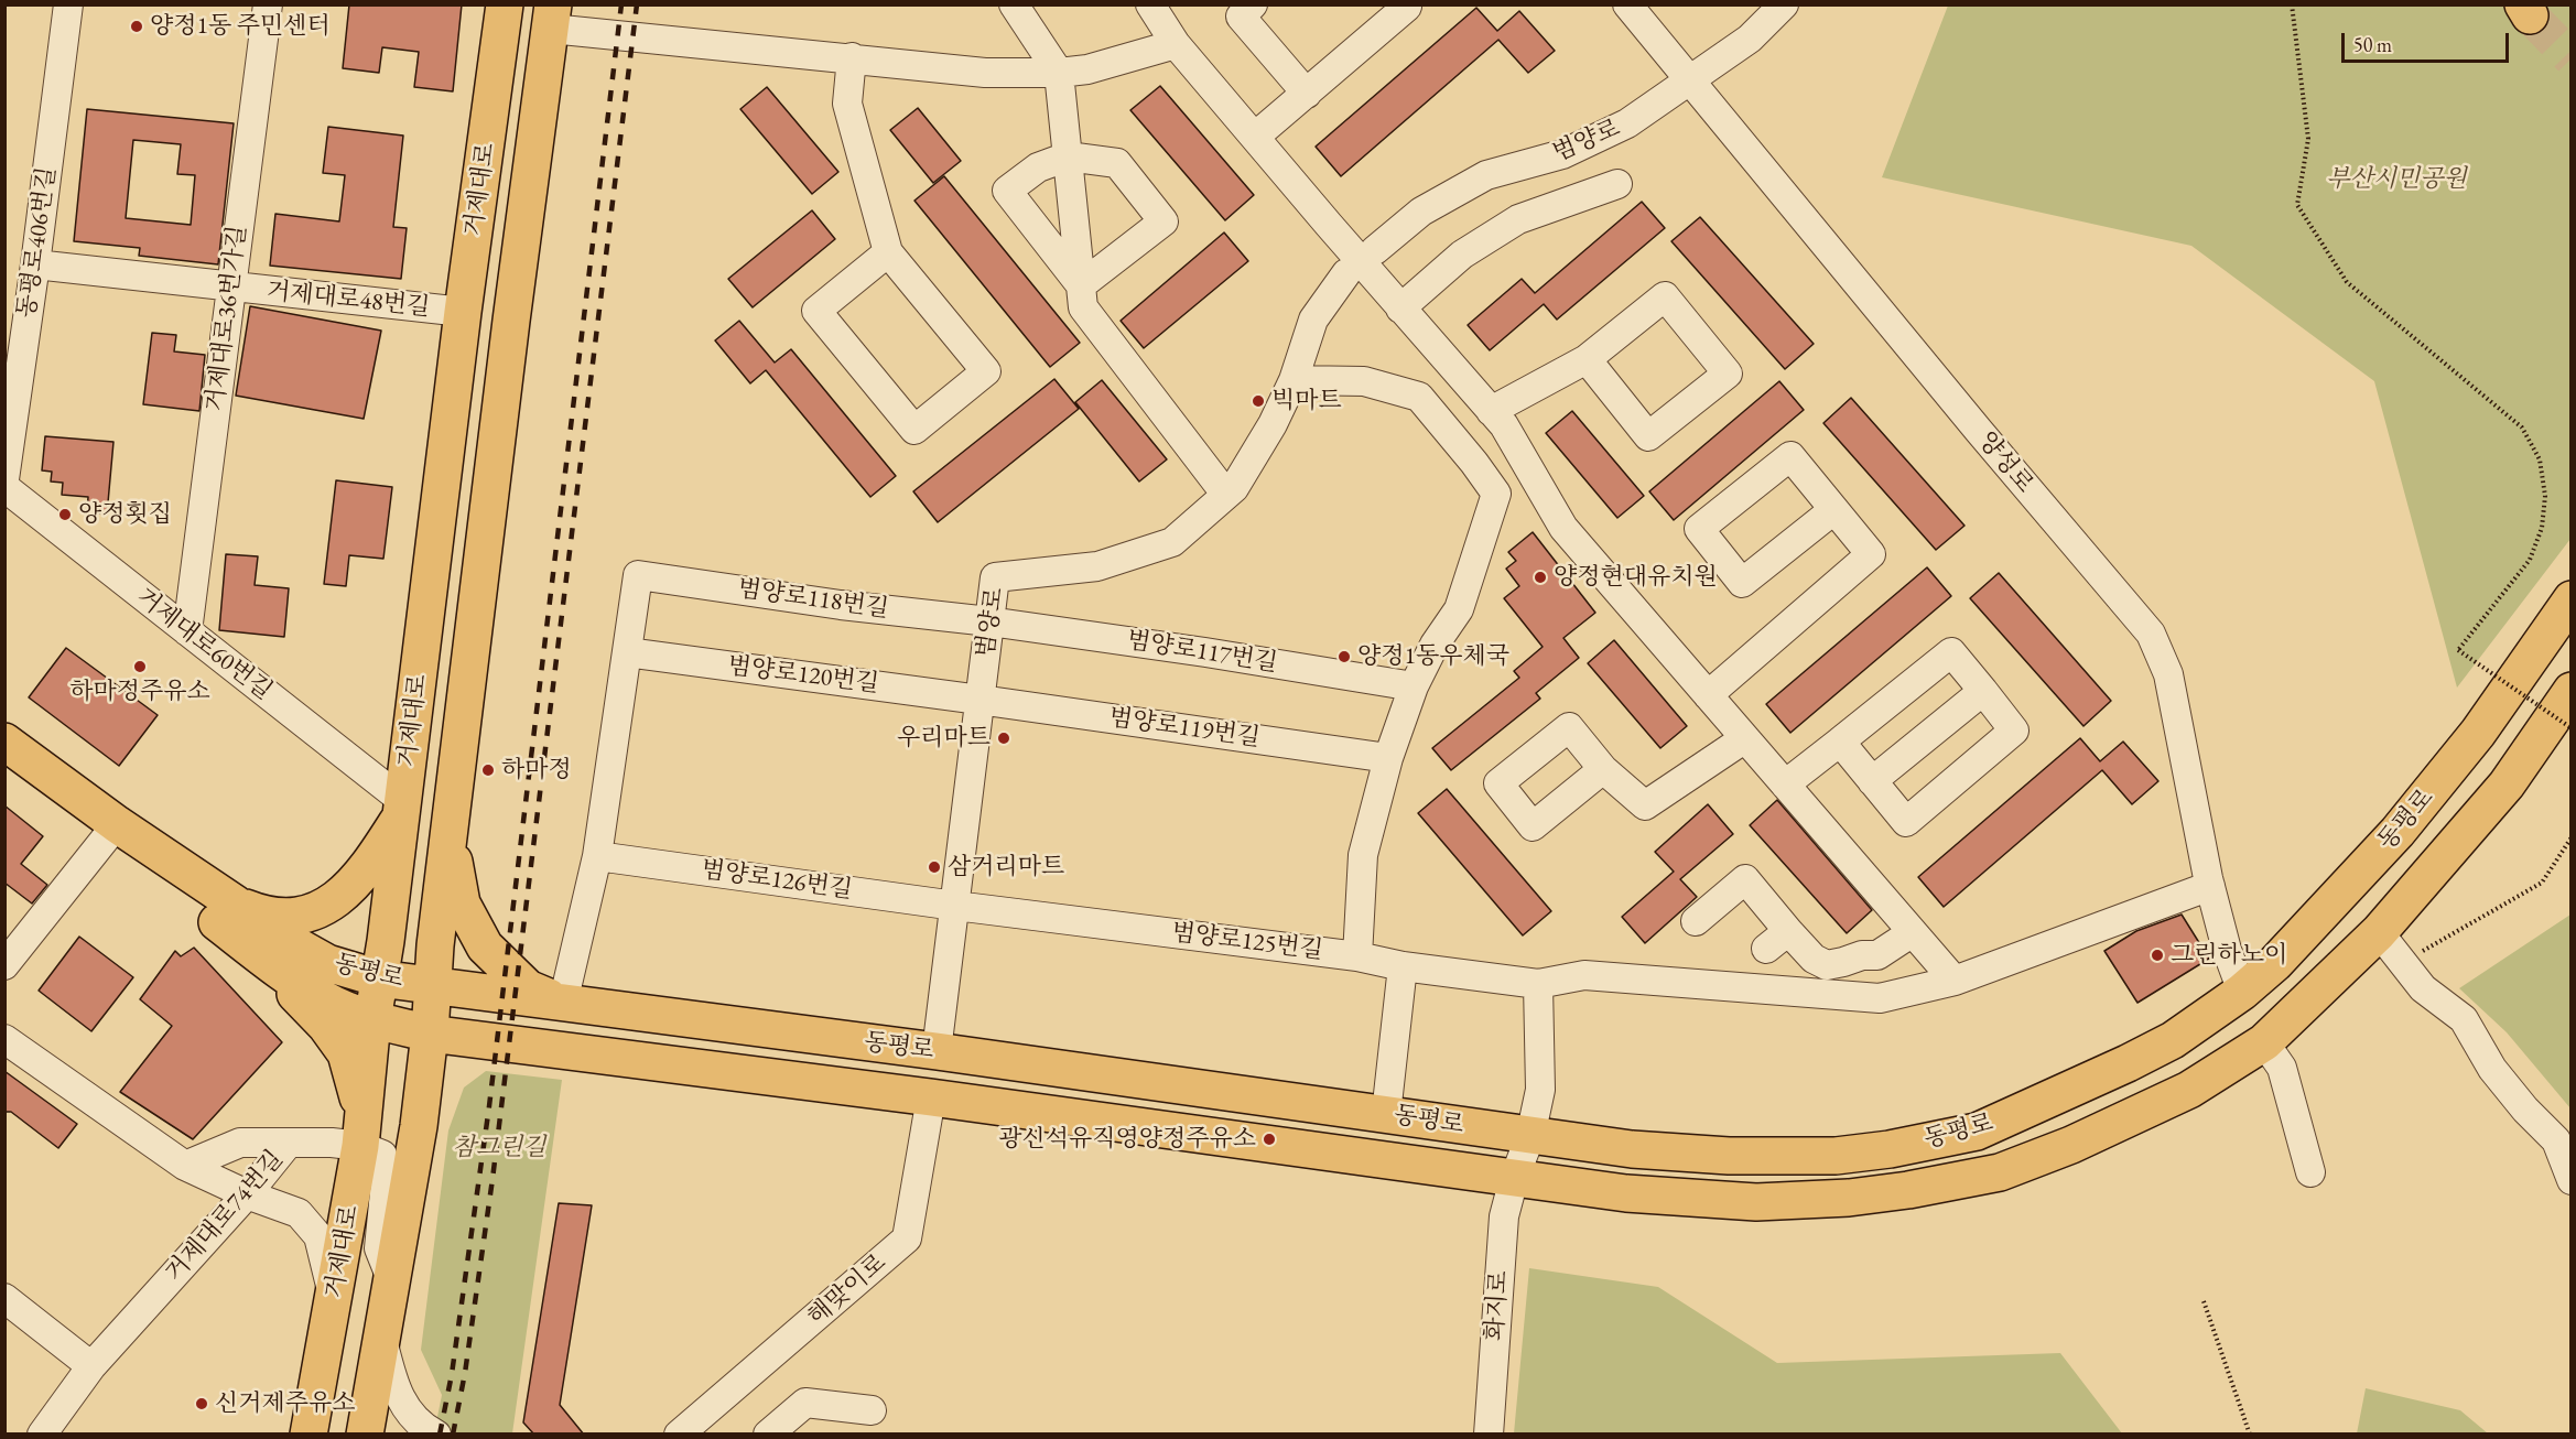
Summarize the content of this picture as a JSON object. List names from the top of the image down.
{
  "streets": {
    "main road": ["거제대로", "동평로"],
    "street": [
      "범양로",
      "동평로406번길",
      "거제대로48번길",
      "거제대로36번가길",
      "양성로",
      "범양로118번길",
      "거제대로60번길",
      "범양로117번길",
      "범양로120번길",
      "범양로119번길",
      "범양로126번길",
      "범양로125번길",
      "거제대로74번길",
      "해맞이로",
      "화지로"
    ]
  },
  "crossings": [
    ["범양로", "양성로"],
    ["범양로", "범양로118번길"],
    ["범양로", "범양로117번길"],
    ["범양로", "범양로120번길"],
    ["범양로", "범양로119번길"],
    ["범양로", "동평로"],
    ["범양로", "범양로126번길"],
    ["범양로", "범양로125번길"],
    ["거제대로", "거제대로48번길"],
    ["거제대로", "거제대로60번길"],
    ["거제대로", "동평로"],
    ["거제대로", "거제대로74번길"],
    ["동평로406번길", "거제대로48번길"],
    ["거제대로48번길", "거제대로36번가길"],
    ["거제대로36번가길", "거제대로60번길"],
    ["양성로", "동평로"],
    ["양성로", "범양로125번길"],
    ["범양로118번길", "범양로117번길"],
    ["범양로118번길", "범양로120번길"],
    ["범양로120번길", "범양로119번길"],
    ["동평로", "해맞이로"],
    ["동평로", "화지로"],
    ["범양로126번길", "범양로125번길"],
    ["범양로125번길", "화지로"]
  ],
  "parks": ["부산시민공원", "참그린길"],
  "places": [
    "양정1동 주민센터",
    "빅마트",
    "양정횟집",
    "양정현대유치원",
    "양정1동우체국",
    "하마정주유소",
    "우리마트",
    "하마정",
    "삼거리마트",
    "그린하노이",
    "광신석유직영양정주유소",
    "신거제주유소"
  ],
  "scale_bar": "50 m"
}
